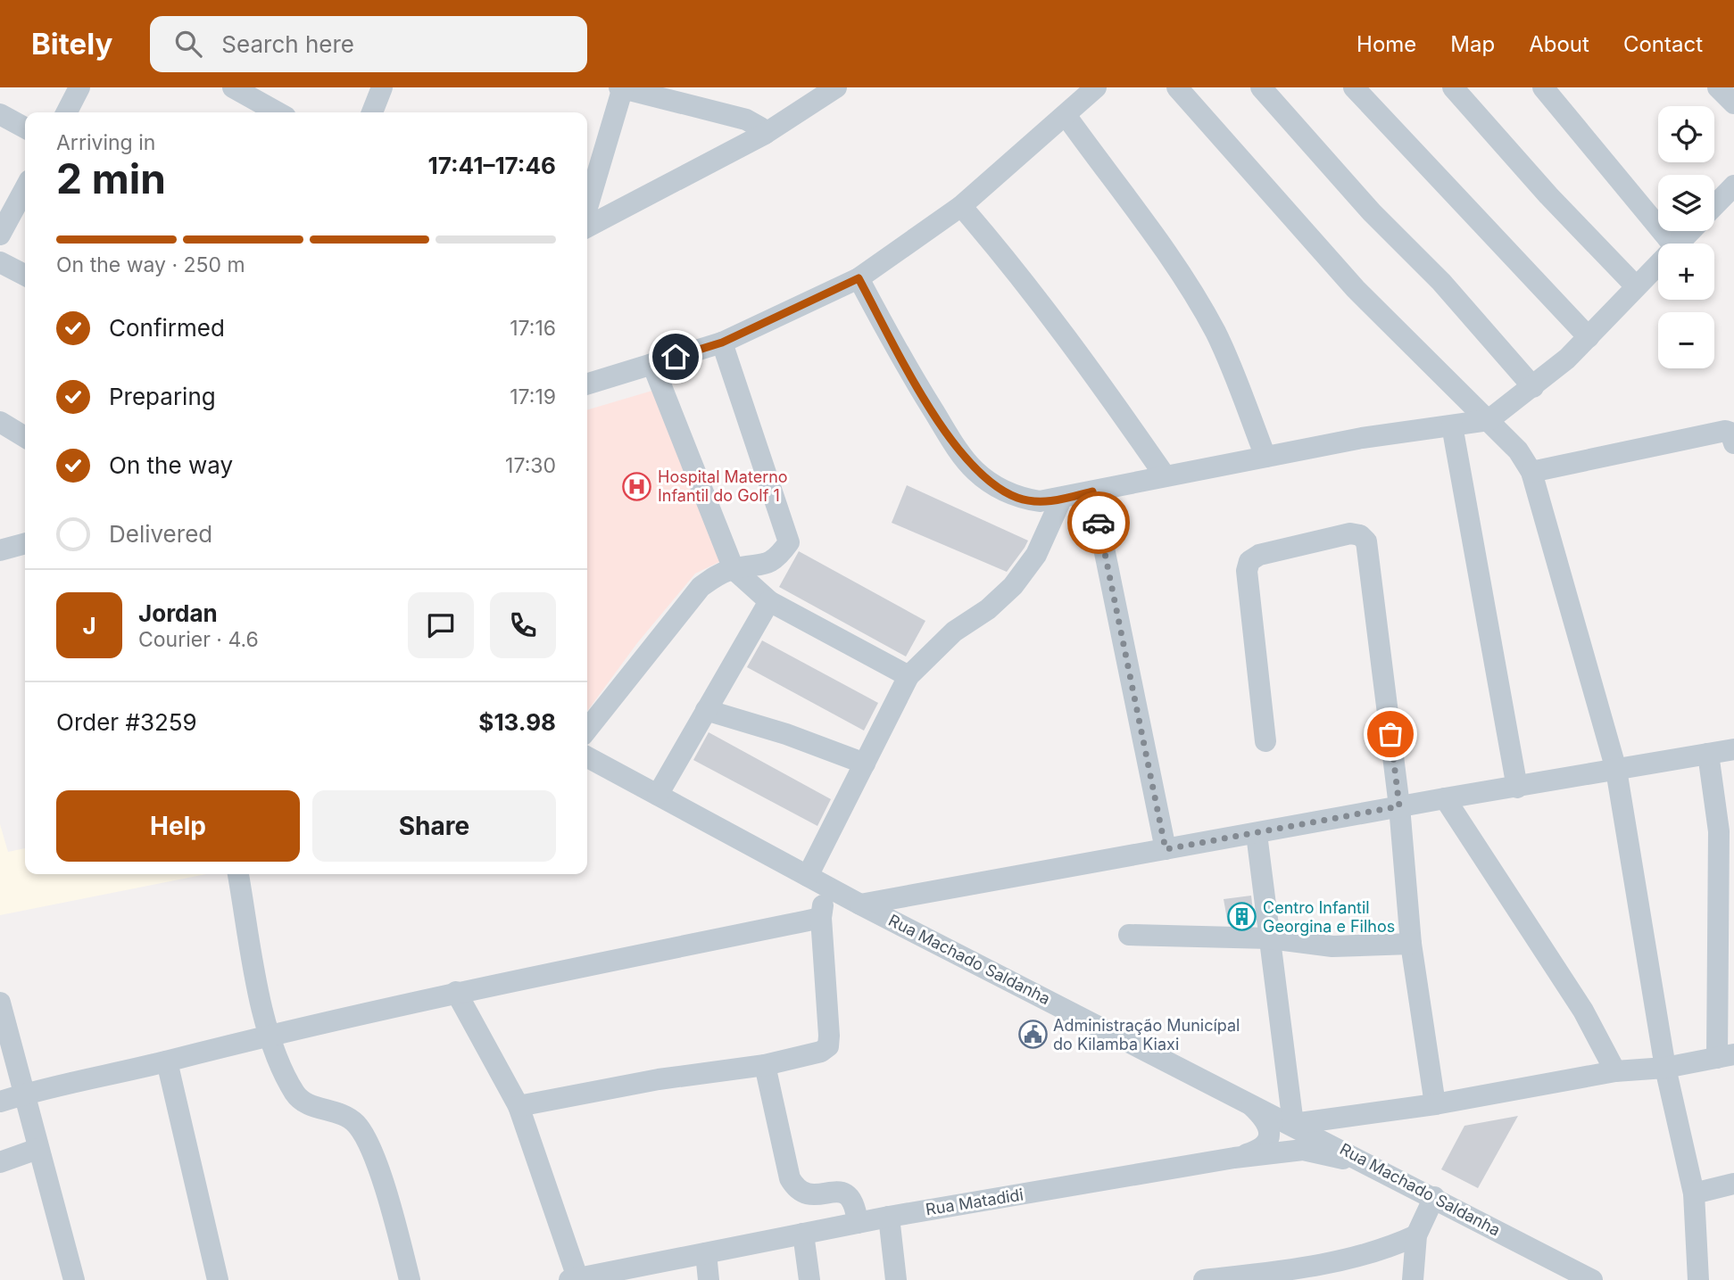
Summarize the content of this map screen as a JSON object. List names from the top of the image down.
{
  "streets": {
    "street": ["Rua Machado Saldanha", "Rua Matadidi"]
  },
  "crossings": [
    ["Rua Machado Saldanha", "Rua Matadidi"]
  ],
  "places": {
    "hospital": ["Hospital Materno Infantil do Golf 1"],
    "building": ["Centro Infantil Georgina e Filhos"],
    "public building": ["Administração Municípal do Kilamba Kiaxi"]
  },
  "page": {
    "header": "Bitely",
    "search": "Search here",
    "nav": [
      "Home",
      "Map",
      "About",
      "Contact"
    ],
    "map_buttons": ["+", "−"],
    "heading": ["2 min", "Arriving in", "17:41–17:46"],
    "panel": [
      "Jordan",
      "Courier · 4.6",
      "Order #3259",
      "$13.98"
    ],
    "bar": "On the way · 250 m",
    "list": [
      ["Confirmed", "17:16"],
      ["Preparing", "17:19"],
      ["On the way", "17:30"],
      "Delivered"
    ],
    "round": "J",
    "buttons": ["Help", "Share"]
  }
}
